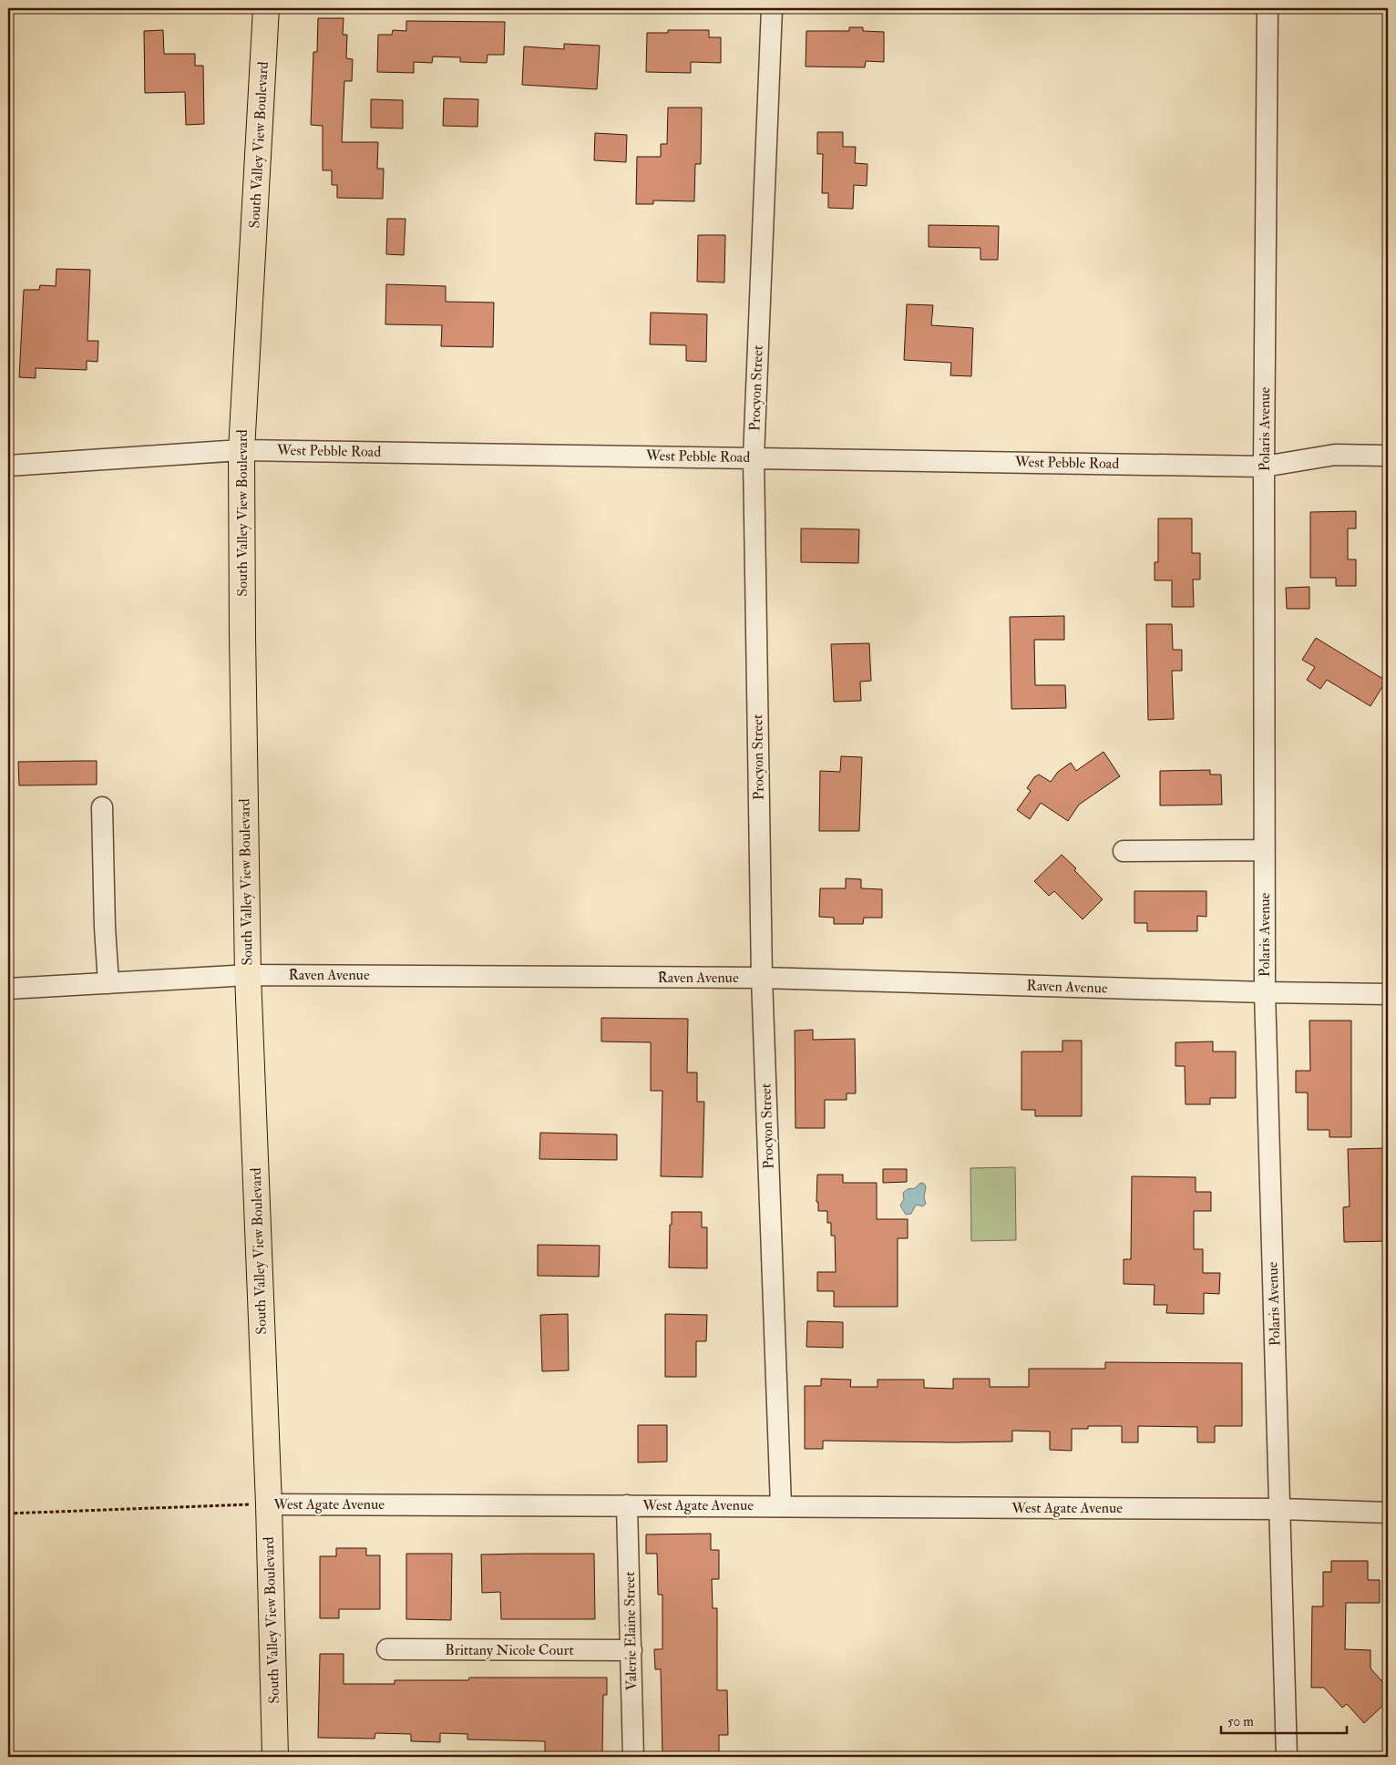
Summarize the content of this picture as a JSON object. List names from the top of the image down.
{
  "streets": {
    "main road": ["South Valley View Boulevard"],
    "street": [
      "Procyon Street",
      "Polaris Avenue",
      "West Pebble Road",
      "Raven Avenue",
      "West Agate Avenue",
      "Valerie Elaine Street",
      "Brittany Nicole Court"
    ]
  },
  "crossings": [
    ["South Valley View Boulevard", "West Pebble Road"],
    ["South Valley View Boulevard", "Raven Avenue"],
    ["South Valley View Boulevard", "West Agate Avenue"],
    ["Procyon Street", "West Pebble Road"],
    ["Procyon Street", "Raven Avenue"],
    ["Procyon Street", "West Agate Avenue"],
    ["Polaris Avenue", "West Pebble Road"],
    ["Polaris Avenue", "Raven Avenue"],
    ["Polaris Avenue", "West Agate Avenue"],
    ["West Agate Avenue", "Valerie Elaine Street"],
    ["Valerie Elaine Street", "Brittany Nicole Court"]
  ],
  "scale_bar": "50 m"
}
